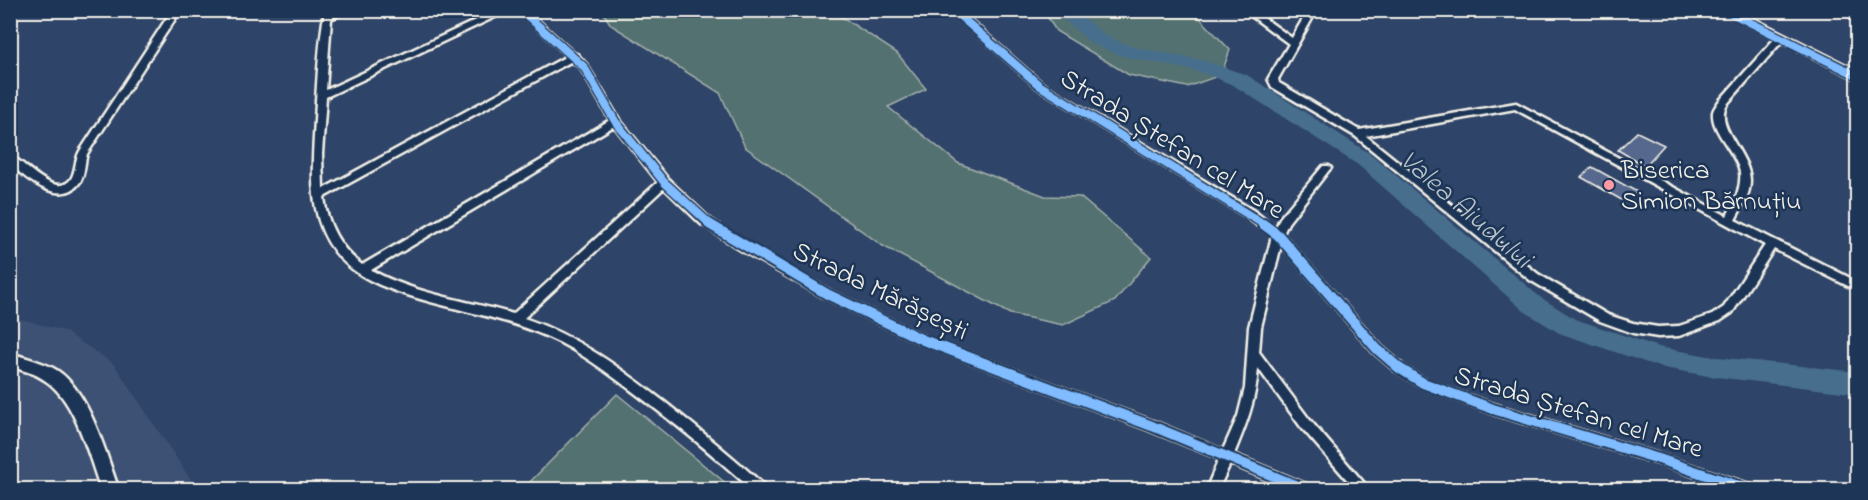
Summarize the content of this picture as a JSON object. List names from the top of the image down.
{
  "streets": {
    "street": ["Strada Ștefan cel Mare", "Strada Mărășești"]
  },
  "water": ["Valea Aiudului"],
  "places": ["Biserica Simion Bărnuțiu"]
}
